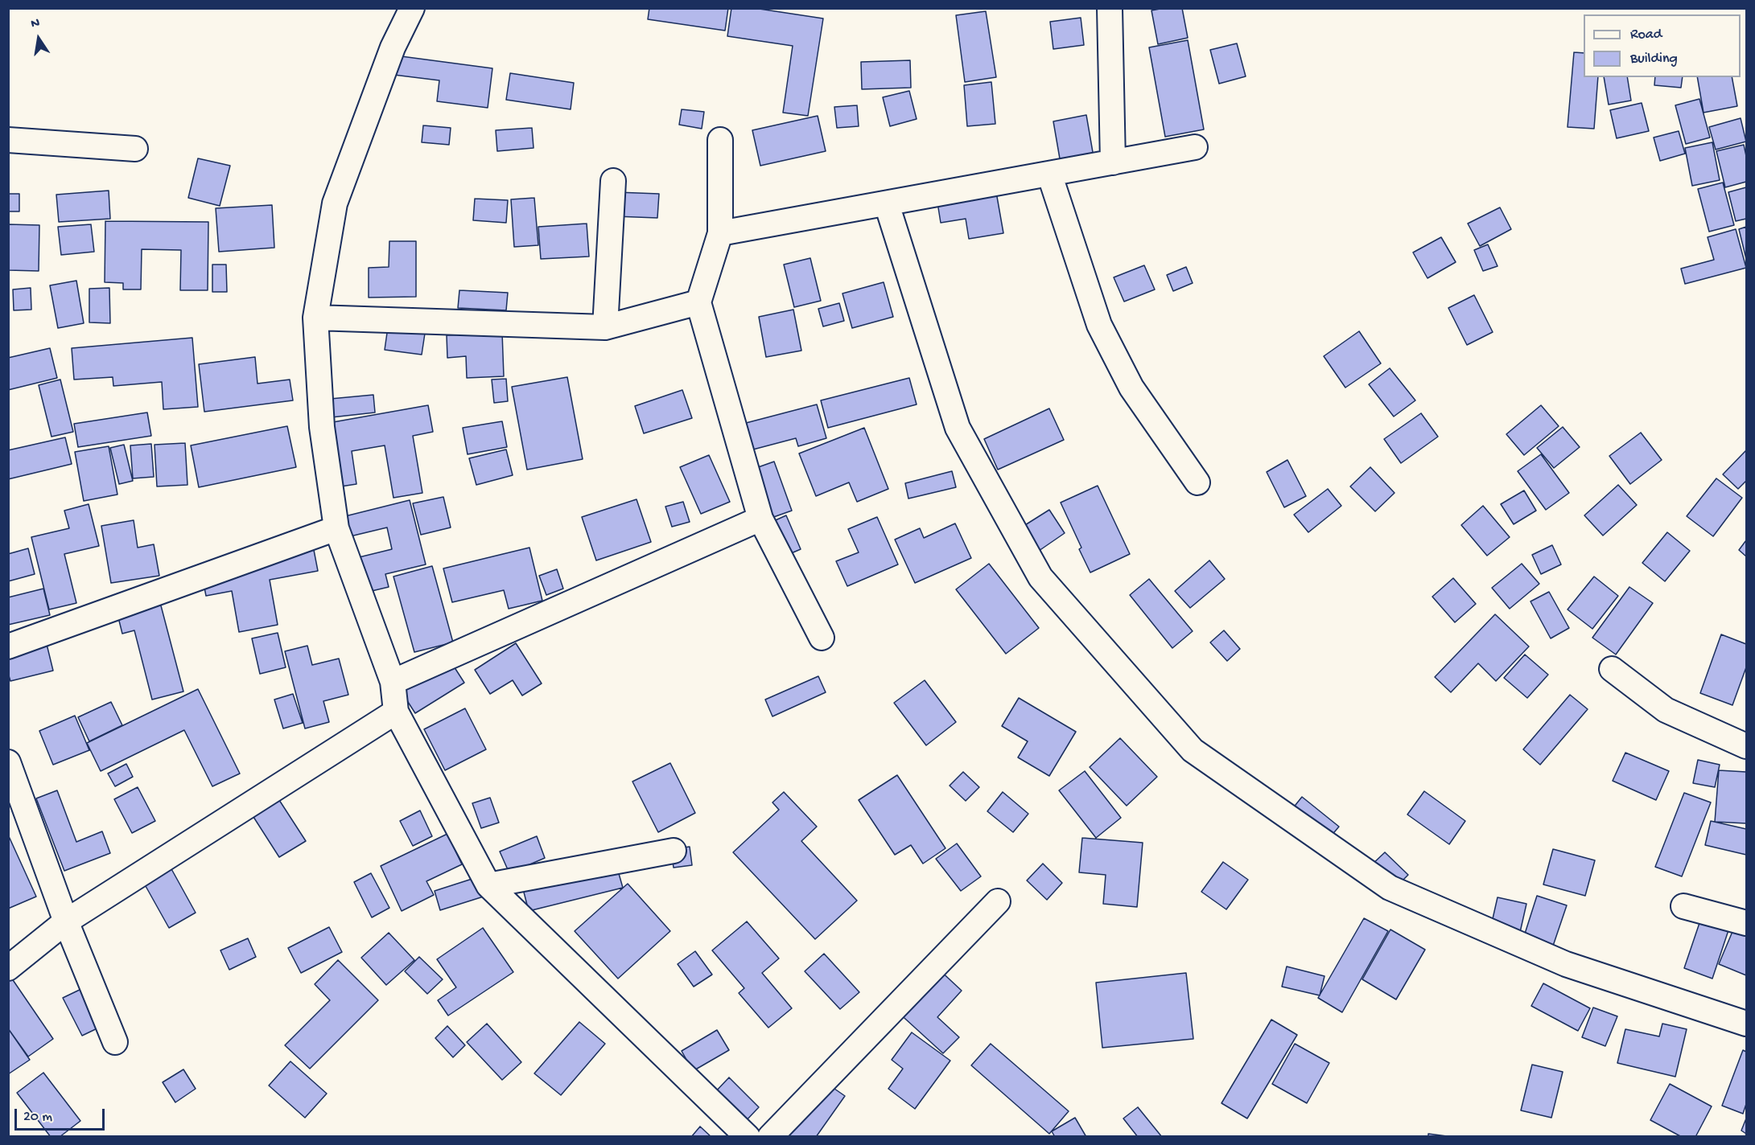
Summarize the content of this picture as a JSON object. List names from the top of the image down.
{
  "legend": ["Road", "Building"],
  "scale_bar": "20 m",
  "north": "top"
}
